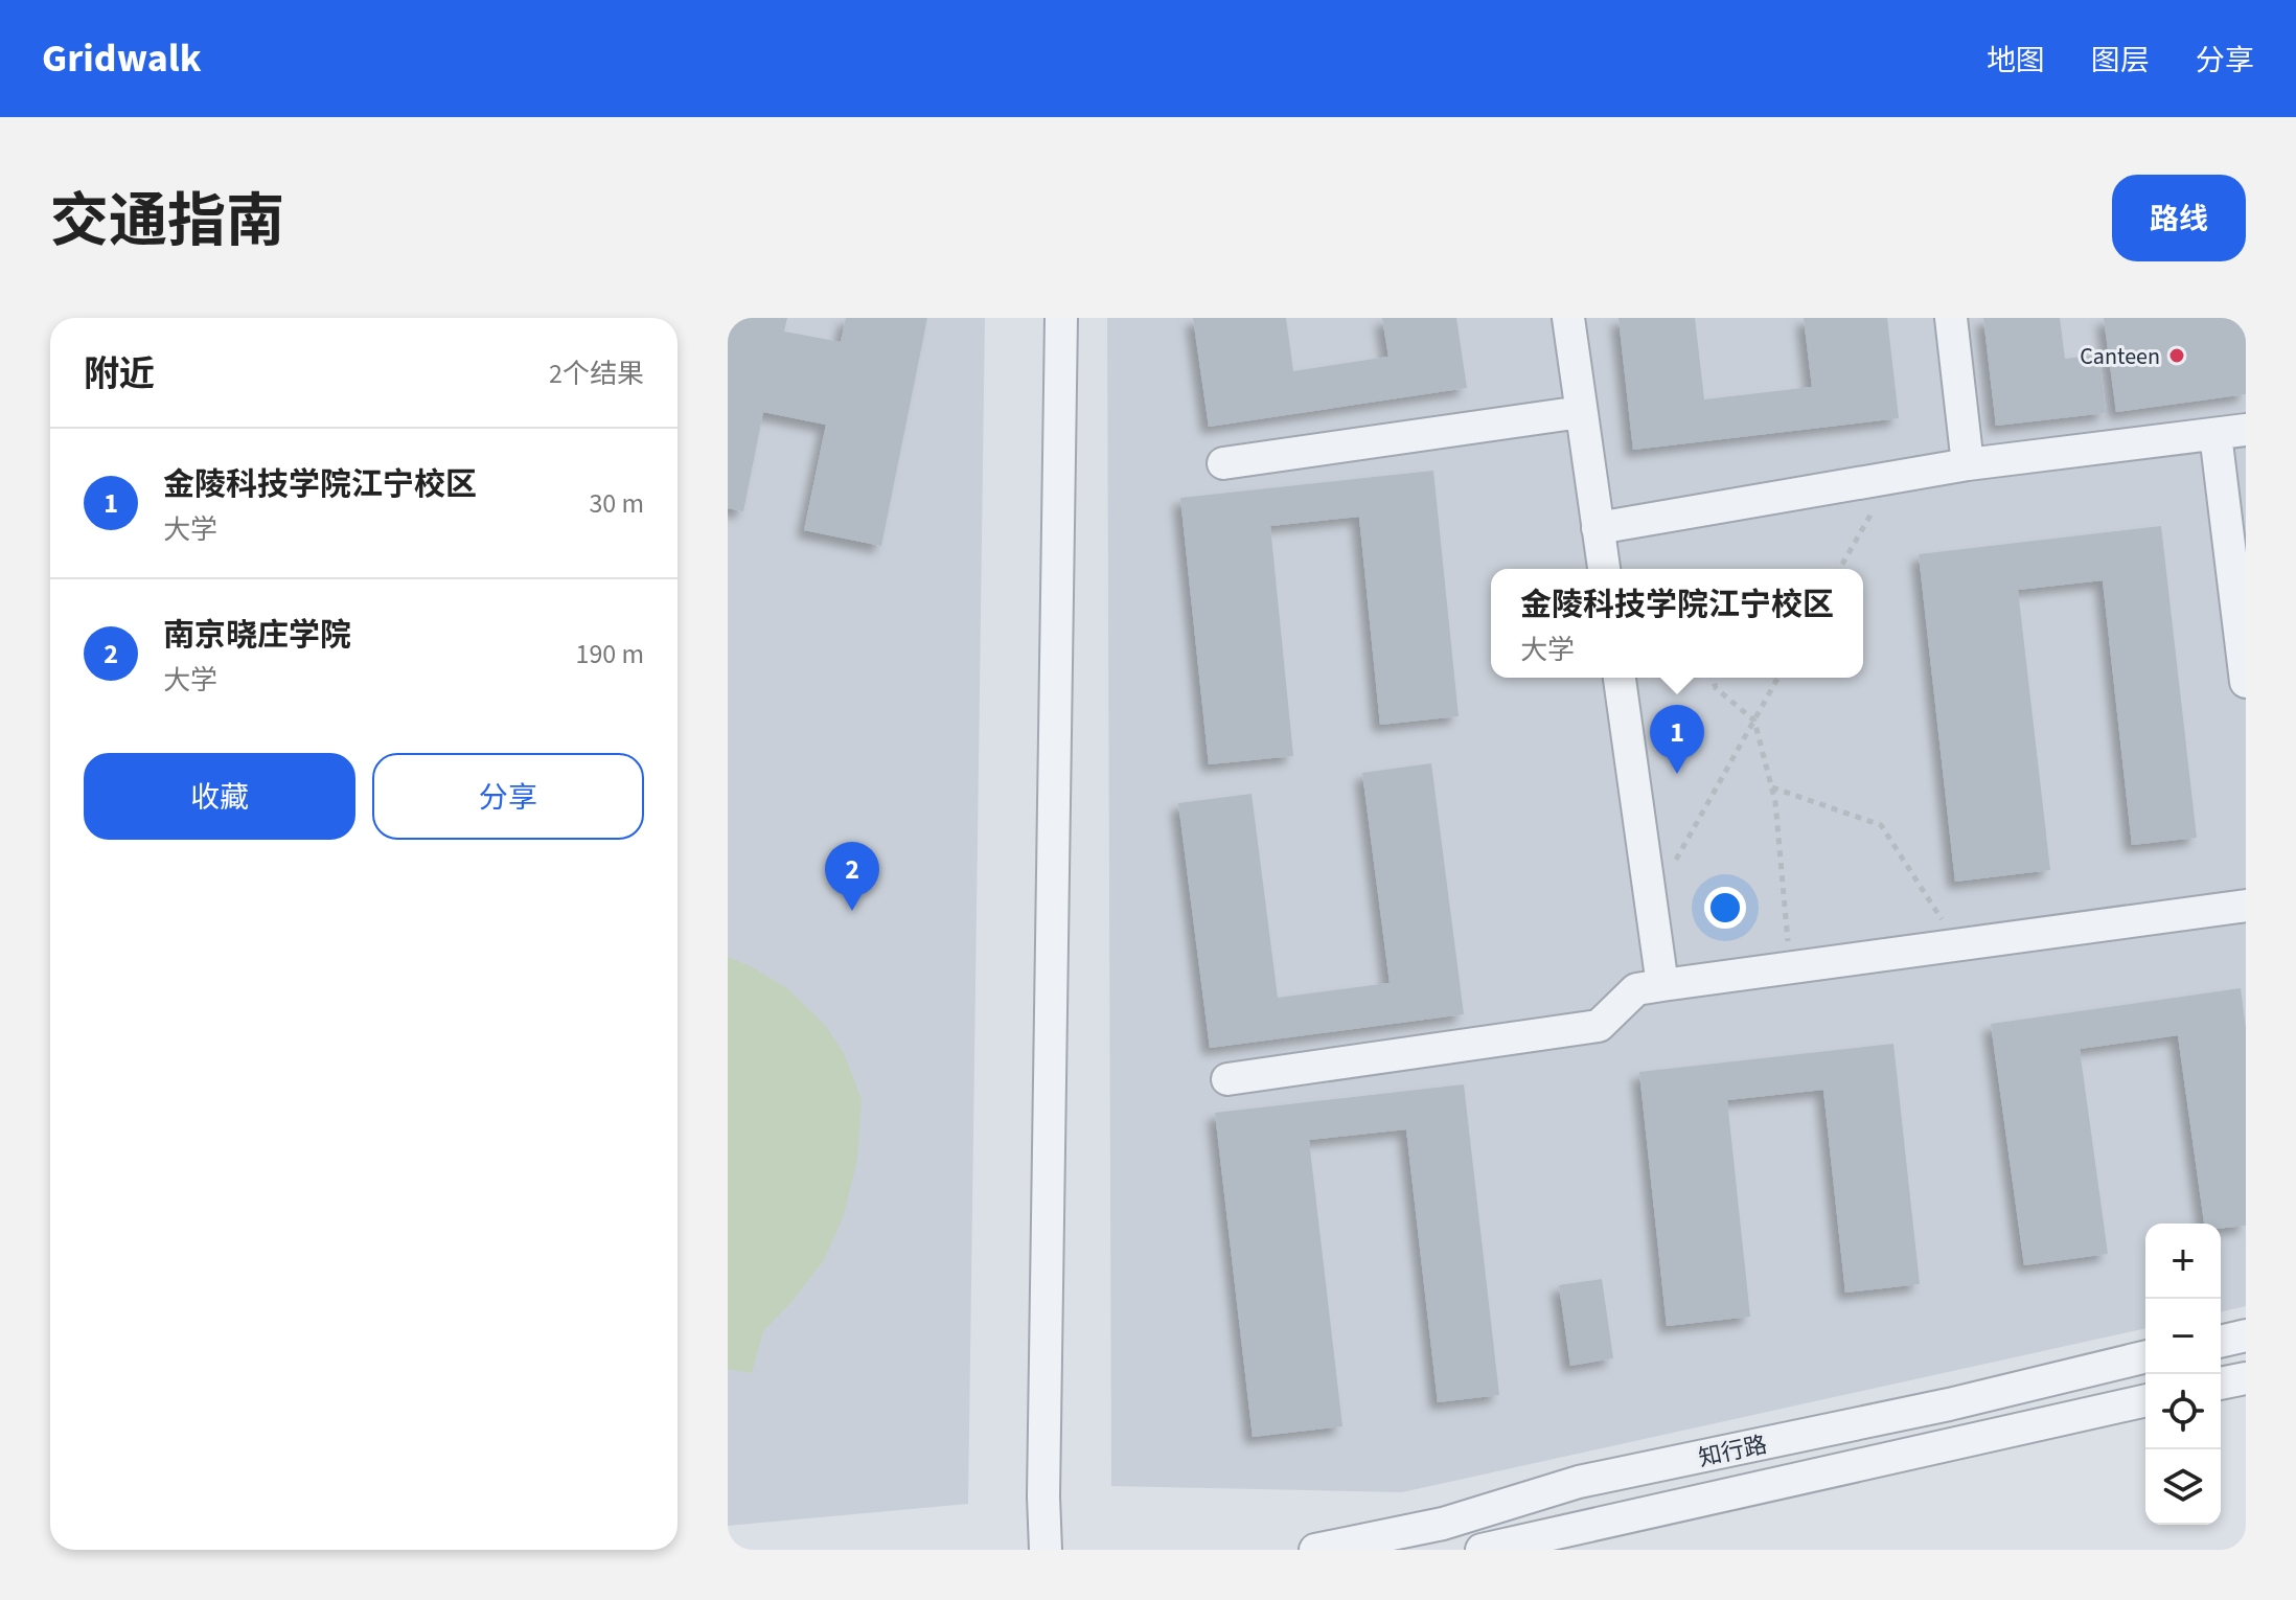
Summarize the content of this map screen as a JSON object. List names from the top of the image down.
{
  "streets": {
    "street": ["知行路"]
  },
  "places": ["Canteen"],
  "page": {
    "header": "Gridwalk",
    "nav": ["地图", "图层", "分享"],
    "title": "交通指南",
    "buttons": [
      "路线",
      ["收藏", "分享"]
    ],
    "heading": ["附近", "2个结果"],
    "list": [
      {
        "mark": "1",
        "name": "金陵科技学院江宁校区",
        "note": "大学",
        "value": "30 m"
      },
      {
        "mark": "2",
        "name": "南京晓庄学院",
        "note": "大学",
        "value": "190 m"
      }
    ],
    "popup": ["金陵科技学院江宁校区", "大学"],
    "pins": ["1", "2"],
    "map_buttons": ["+", "−"]
  }
}
